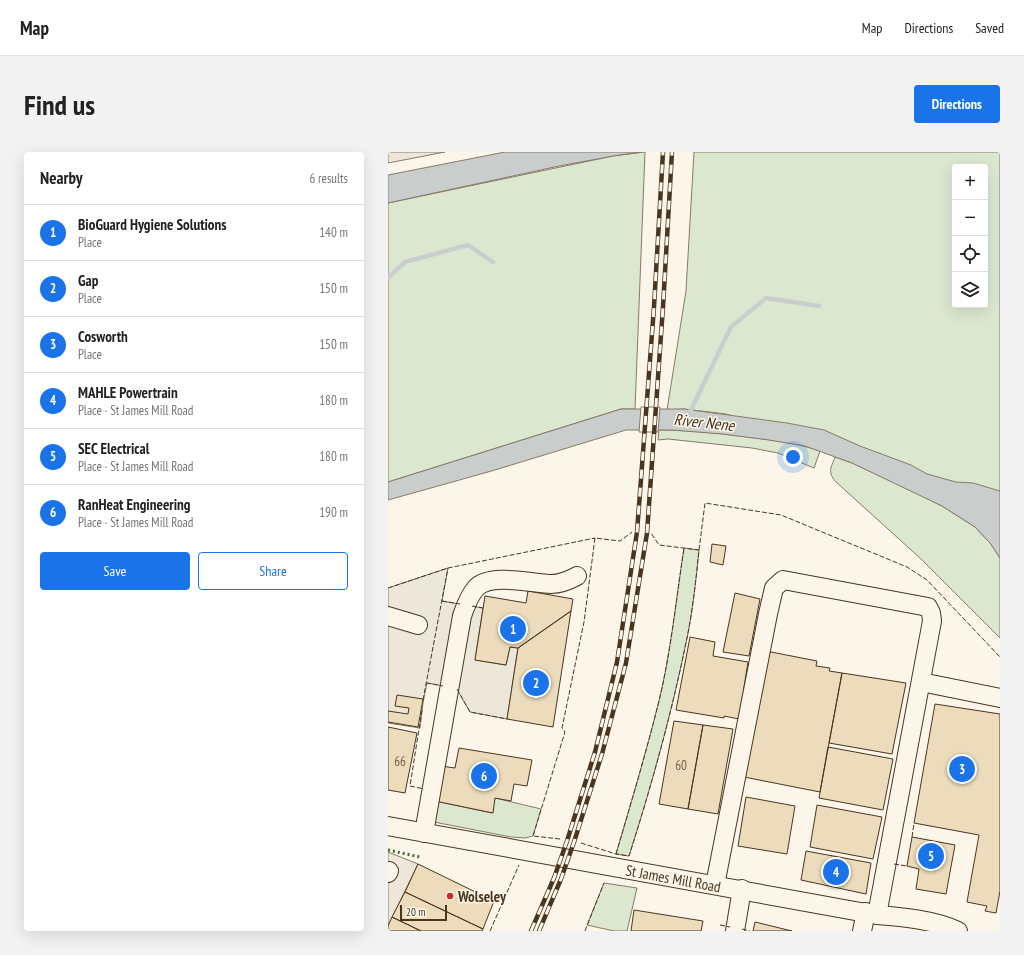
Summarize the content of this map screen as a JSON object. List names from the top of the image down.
{
  "streets": {
    "street": ["St James Mill Road"]
  },
  "water": ["River Nene"],
  "places": ["Wolseley"],
  "house_numbers": ["66", "60"],
  "scale_bar": "20 m",
  "page": {
    "header": "Map",
    "nav": ["Map", "Directions", "Saved"],
    "buttons": [
      "Directions",
      ["Save", "Share"]
    ],
    "title": "Find us",
    "heading": ["Nearby", "6 results"],
    "map_buttons": ["+", "−"],
    "list": [
      {
        "mark": "1",
        "name": "BioGuard Hygiene Solutions",
        "note": "Place",
        "value": "140 m"
      },
      {
        "mark": "2",
        "name": "Gap",
        "note": "Place",
        "value": "150 m"
      },
      {
        "mark": "3",
        "name": "Cosworth",
        "note": "Place",
        "value": "150 m"
      },
      {
        "mark": "4",
        "name": "MAHLE Powertrain",
        "note": "Place · St James Mill Road",
        "value": "180 m"
      },
      {
        "mark": "5",
        "name": "SEC Electrical",
        "note": "Place · St James Mill Road",
        "value": "180 m"
      },
      {
        "mark": "6",
        "name": "RanHeat Engineering",
        "note": "Place · St James Mill Road",
        "value": "190 m"
      }
    ],
    "pins": [
      "1",
      "2",
      "3",
      "6",
      "5",
      "4"
    ],
    "scale": "20 m"
  }
}
